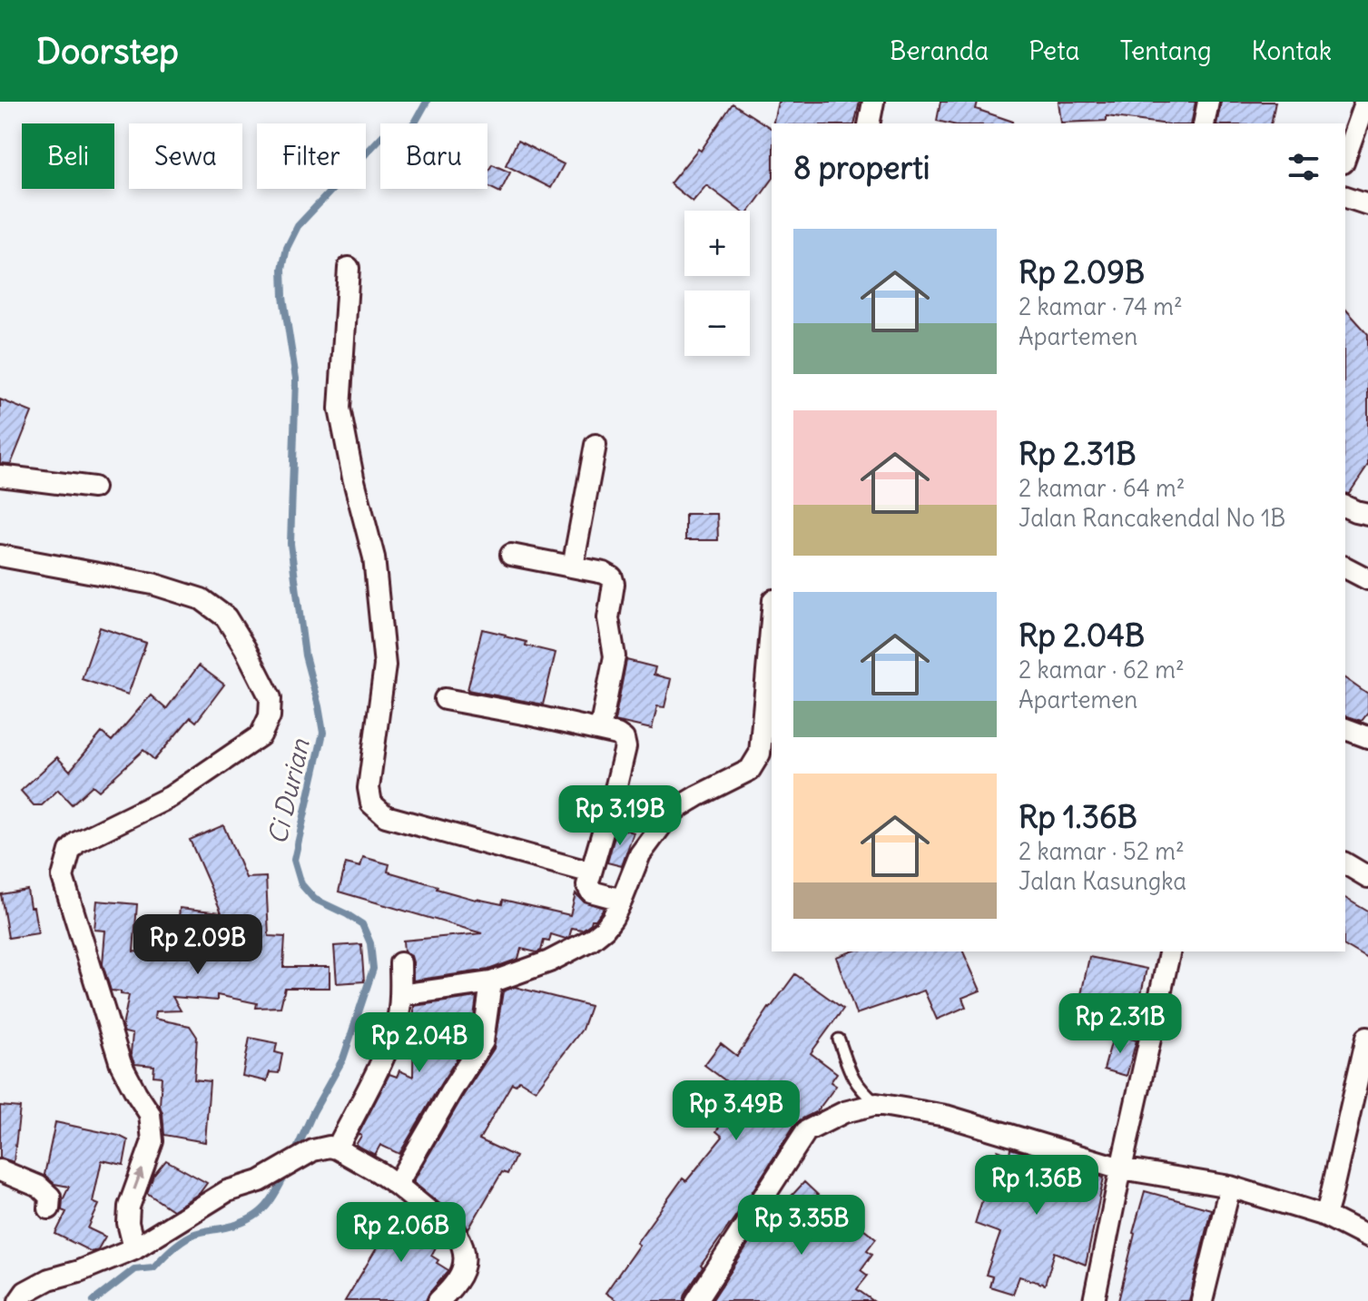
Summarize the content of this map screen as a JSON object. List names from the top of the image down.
{
  "water": ["Ci Durian"],
  "page": {
    "header": "Doorstep",
    "nav": [
      "Beranda",
      "Peta",
      "Tentang",
      "Kontak"
    ],
    "chip": [
      "Beli",
      "Sewa",
      "Filter",
      "Baru"
    ],
    "heading": "8 properti",
    "map_buttons": ["+", "−"],
    "list": [
      {
        "name": "Rp 2.09B",
        "note": "2 kamar · 74 m² · Apartemen"
      },
      {
        "name": "Rp 2.31B",
        "note": "2 kamar · 64 m² · Jalan Rancakendal No 1B"
      },
      {
        "name": "Rp 2.04B",
        "note": "2 kamar · 62 m² · Apartemen"
      },
      {
        "name": "Rp 1.36B",
        "note": "2 kamar · 52 m² · Jalan Kasungka"
      }
    ],
    "price": [
      "Rp 3.19B",
      "Rp 2.09B",
      "Rp 2.31B",
      "Rp 2.04B",
      "Rp 3.49B",
      "Rp 1.36B",
      "Rp 3.35B",
      "Rp 2.06B"
    ]
  }
}
